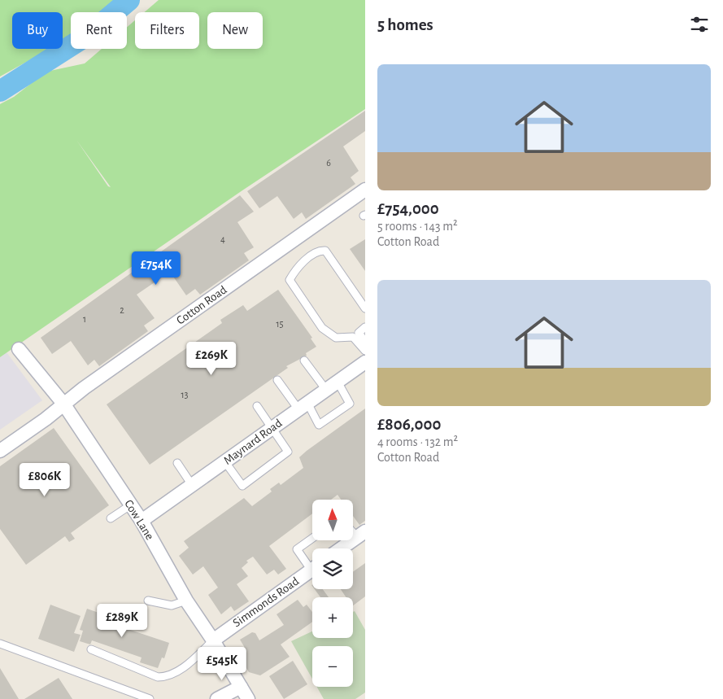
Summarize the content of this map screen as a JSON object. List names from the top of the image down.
{
  "streets": {
    "street": [
      "Cotton Road",
      "Maynard Road",
      "Cow Lane",
      "Simmonds Road"
    ]
  },
  "crossings": [
    ["Cotton Road", "Cow Lane"],
    ["Maynard Road", "Cow Lane"],
    ["Cow Lane", "Simmonds Road"]
  ],
  "house_numbers": [
    "6",
    "4",
    "2",
    "1",
    "15",
    "13"
  ],
  "north": "top",
  "page": {
    "heading": "5 homes",
    "chip": [
      "Buy",
      "Rent",
      "Filters",
      "New"
    ],
    "list": [
      {
        "name": "£754,000",
        "note": "5 rooms · 143 m² · Cotton Road"
      },
      {
        "name": "£806,000",
        "note": "4 rooms · 132 m² · Cotton Road"
      }
    ],
    "price": [
      "£754K",
      "£269K",
      "£806K",
      "£289K",
      "£545K"
    ],
    "map_buttons": ["+", "−"]
  }
}
